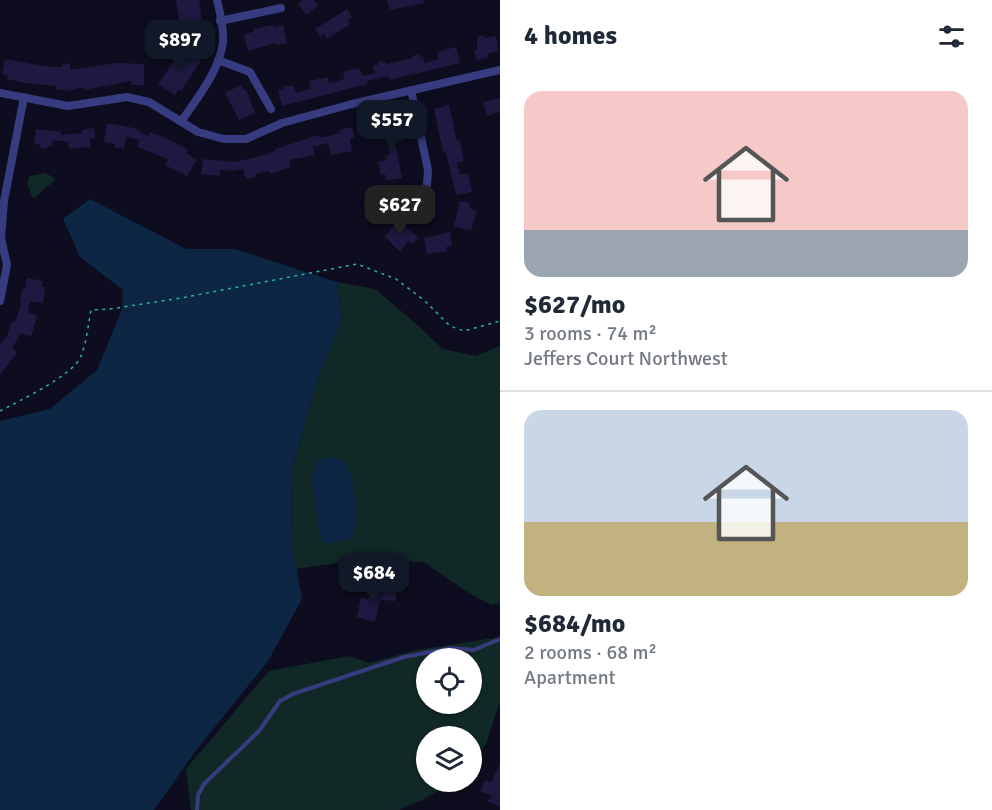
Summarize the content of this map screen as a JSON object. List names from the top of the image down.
{
  "page": {
    "heading": "4 homes",
    "price": [
      "$897",
      "$557",
      "$627",
      "$684"
    ],
    "list": [
      {
        "name": "$627/mo",
        "note": "3 rooms · 74 m² · Jeffers Court Northwest"
      },
      {
        "name": "$684/mo",
        "note": "2 rooms · 68 m² · Apartment"
      }
    ]
  }
}
